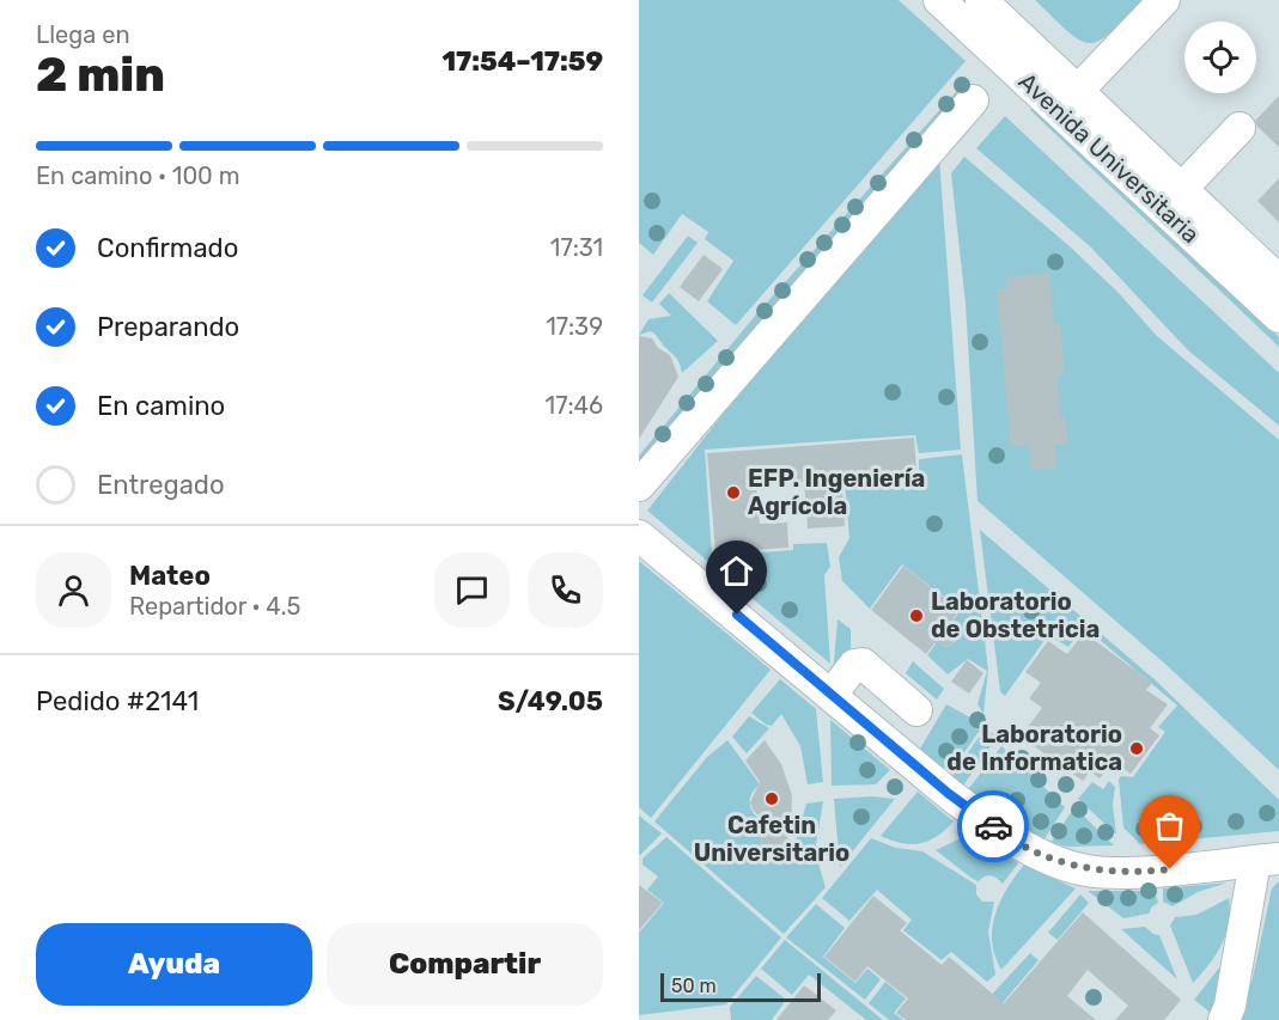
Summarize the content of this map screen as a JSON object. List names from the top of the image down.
{
  "streets": {
    "street": ["Avenida Universitaria"]
  },
  "places": [
    "EFP. Ingeniería Agrícola",
    "Laboratorio de Obstetricia",
    "Laboratorio de Informatica",
    "Cafetin Universitario"
  ],
  "scale_bar": "50 m",
  "page": {
    "heading": ["2 min", "Llega en", "17:54–17:59"],
    "panel": [
      "Mateo",
      "Repartidor · 4.5",
      "Pedido #2141",
      "S/49.05"
    ],
    "bar": "En camino · 100 m",
    "list": [
      ["Confirmado", "17:31"],
      ["Preparando", "17:39"],
      ["En camino", "17:46"],
      "Entregado"
    ],
    "buttons": ["Ayuda", "Compartir"],
    "scale": "50 m"
  }
}
